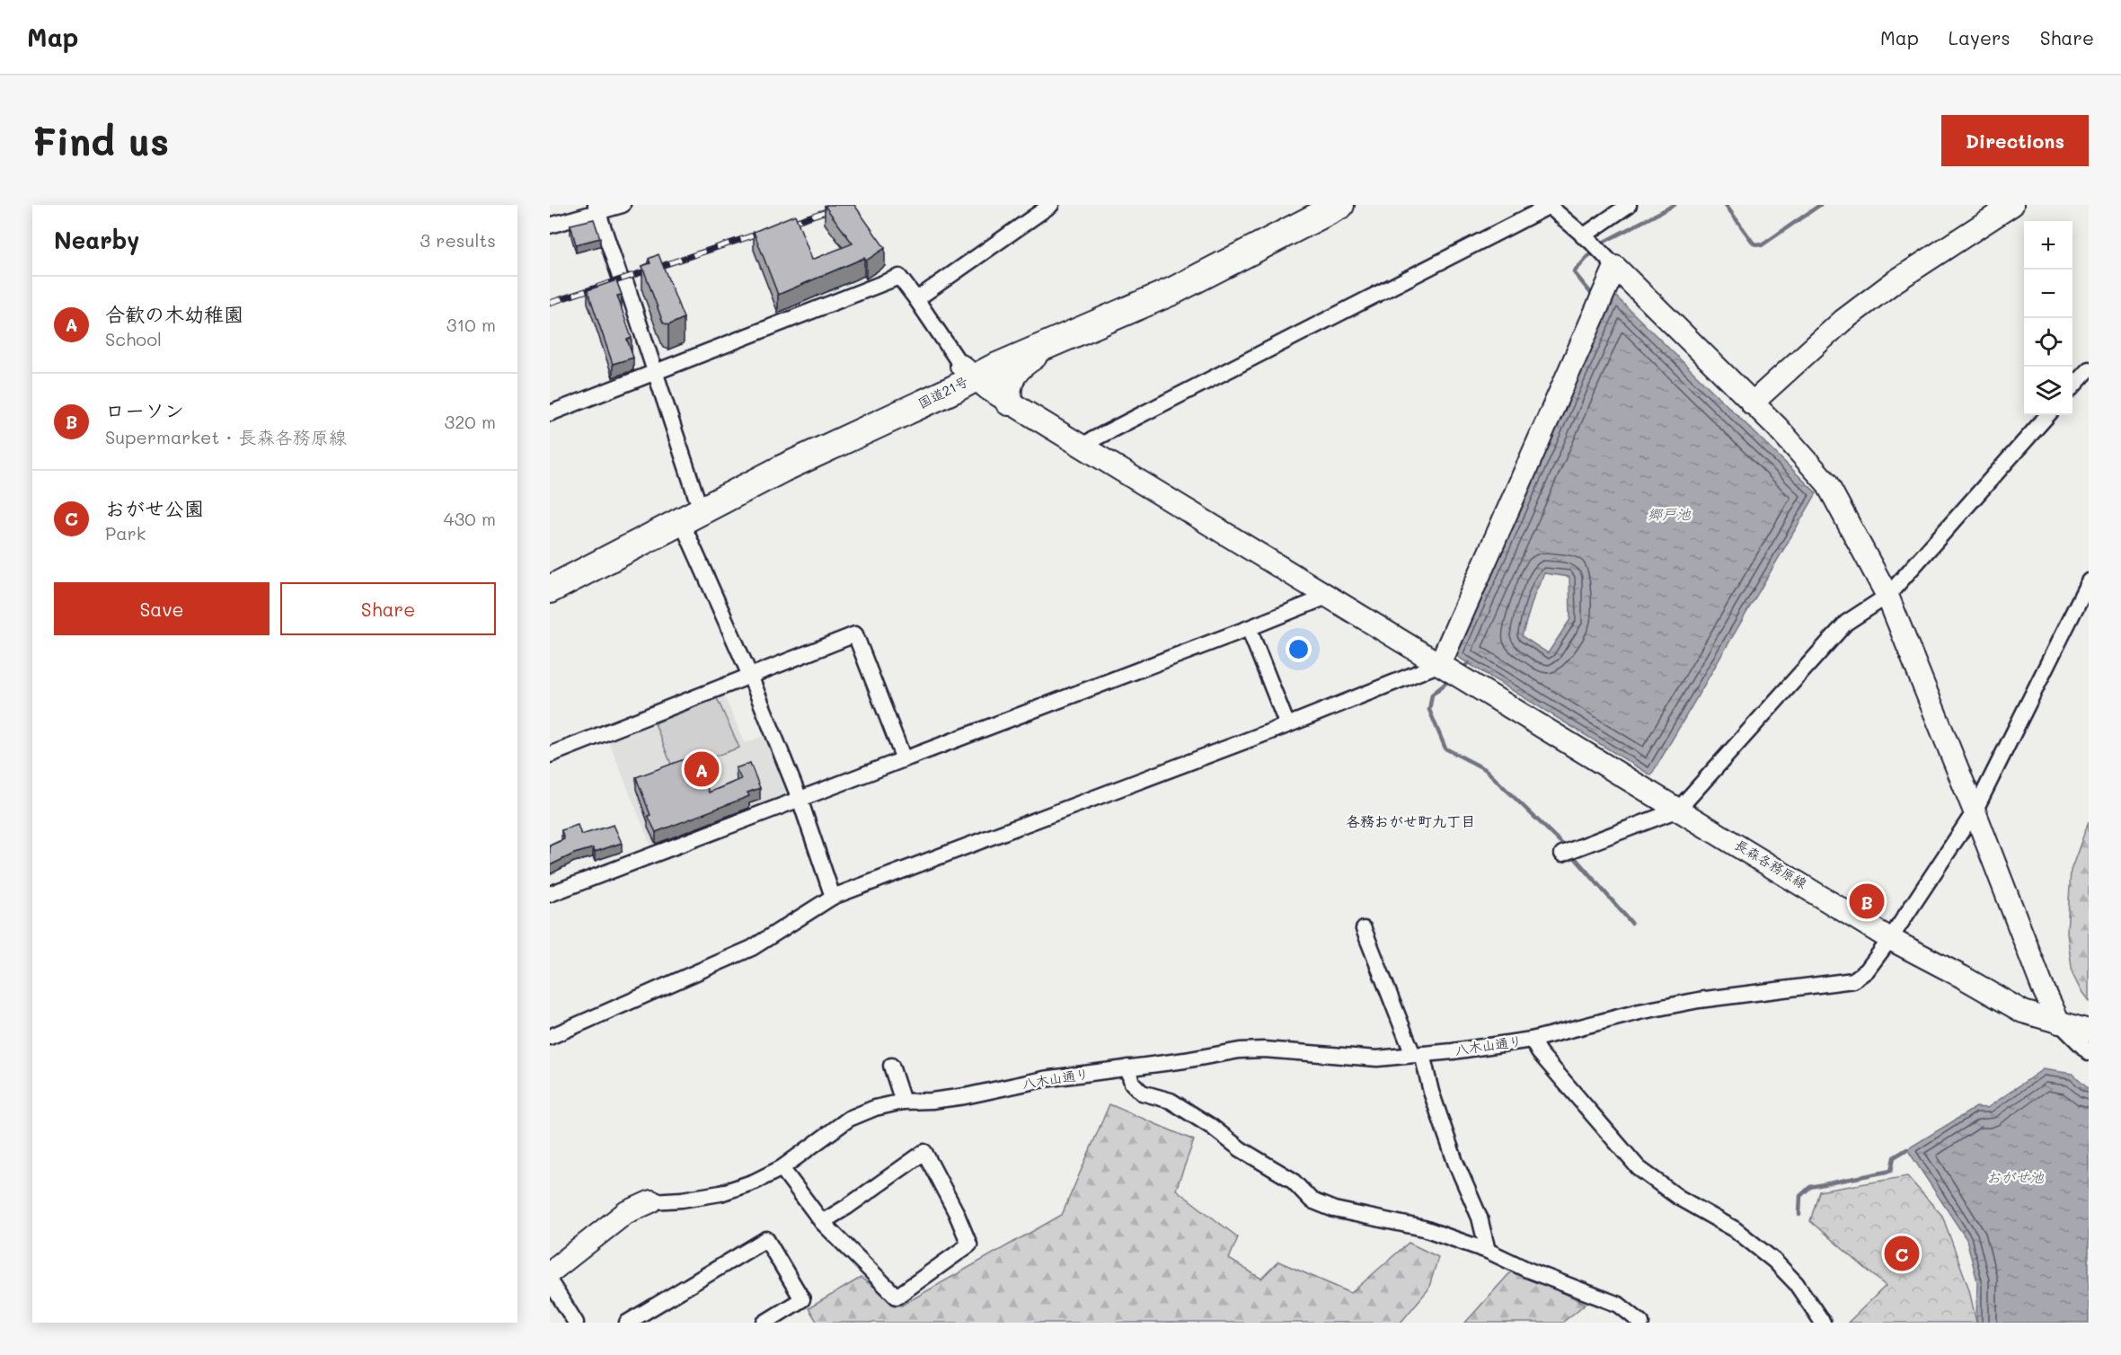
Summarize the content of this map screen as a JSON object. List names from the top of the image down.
{
  "streets": {
    "highway": ["国道21号"],
    "street": ["長森各務原線", "八木山通り"]
  },
  "crossings": [
    ["国道21号", "長森各務原線"],
    ["長森各務原線", "八木山通り"]
  ],
  "districts": ["各務おがせ町九丁目"],
  "water": ["郷戸池", "おがせ池"],
  "page": {
    "header": "Map",
    "nav": ["Map", "Layers", "Share"],
    "buttons": [
      "Directions",
      ["Save", "Share"]
    ],
    "title": "Find us",
    "heading": ["Nearby", "3 results"],
    "map_buttons": ["+", "−"],
    "list": [
      {
        "mark": "A",
        "name": "合歓の木幼稚園",
        "note": "School",
        "value": "310 m"
      },
      {
        "mark": "B",
        "name": "ローソン",
        "note": "Supermarket · 長森各務原線",
        "value": "320 m"
      },
      {
        "mark": "C",
        "name": "おがせ公園",
        "note": "Park",
        "value": "430 m"
      }
    ],
    "pins": ["A", "B", "C"]
  }
}
